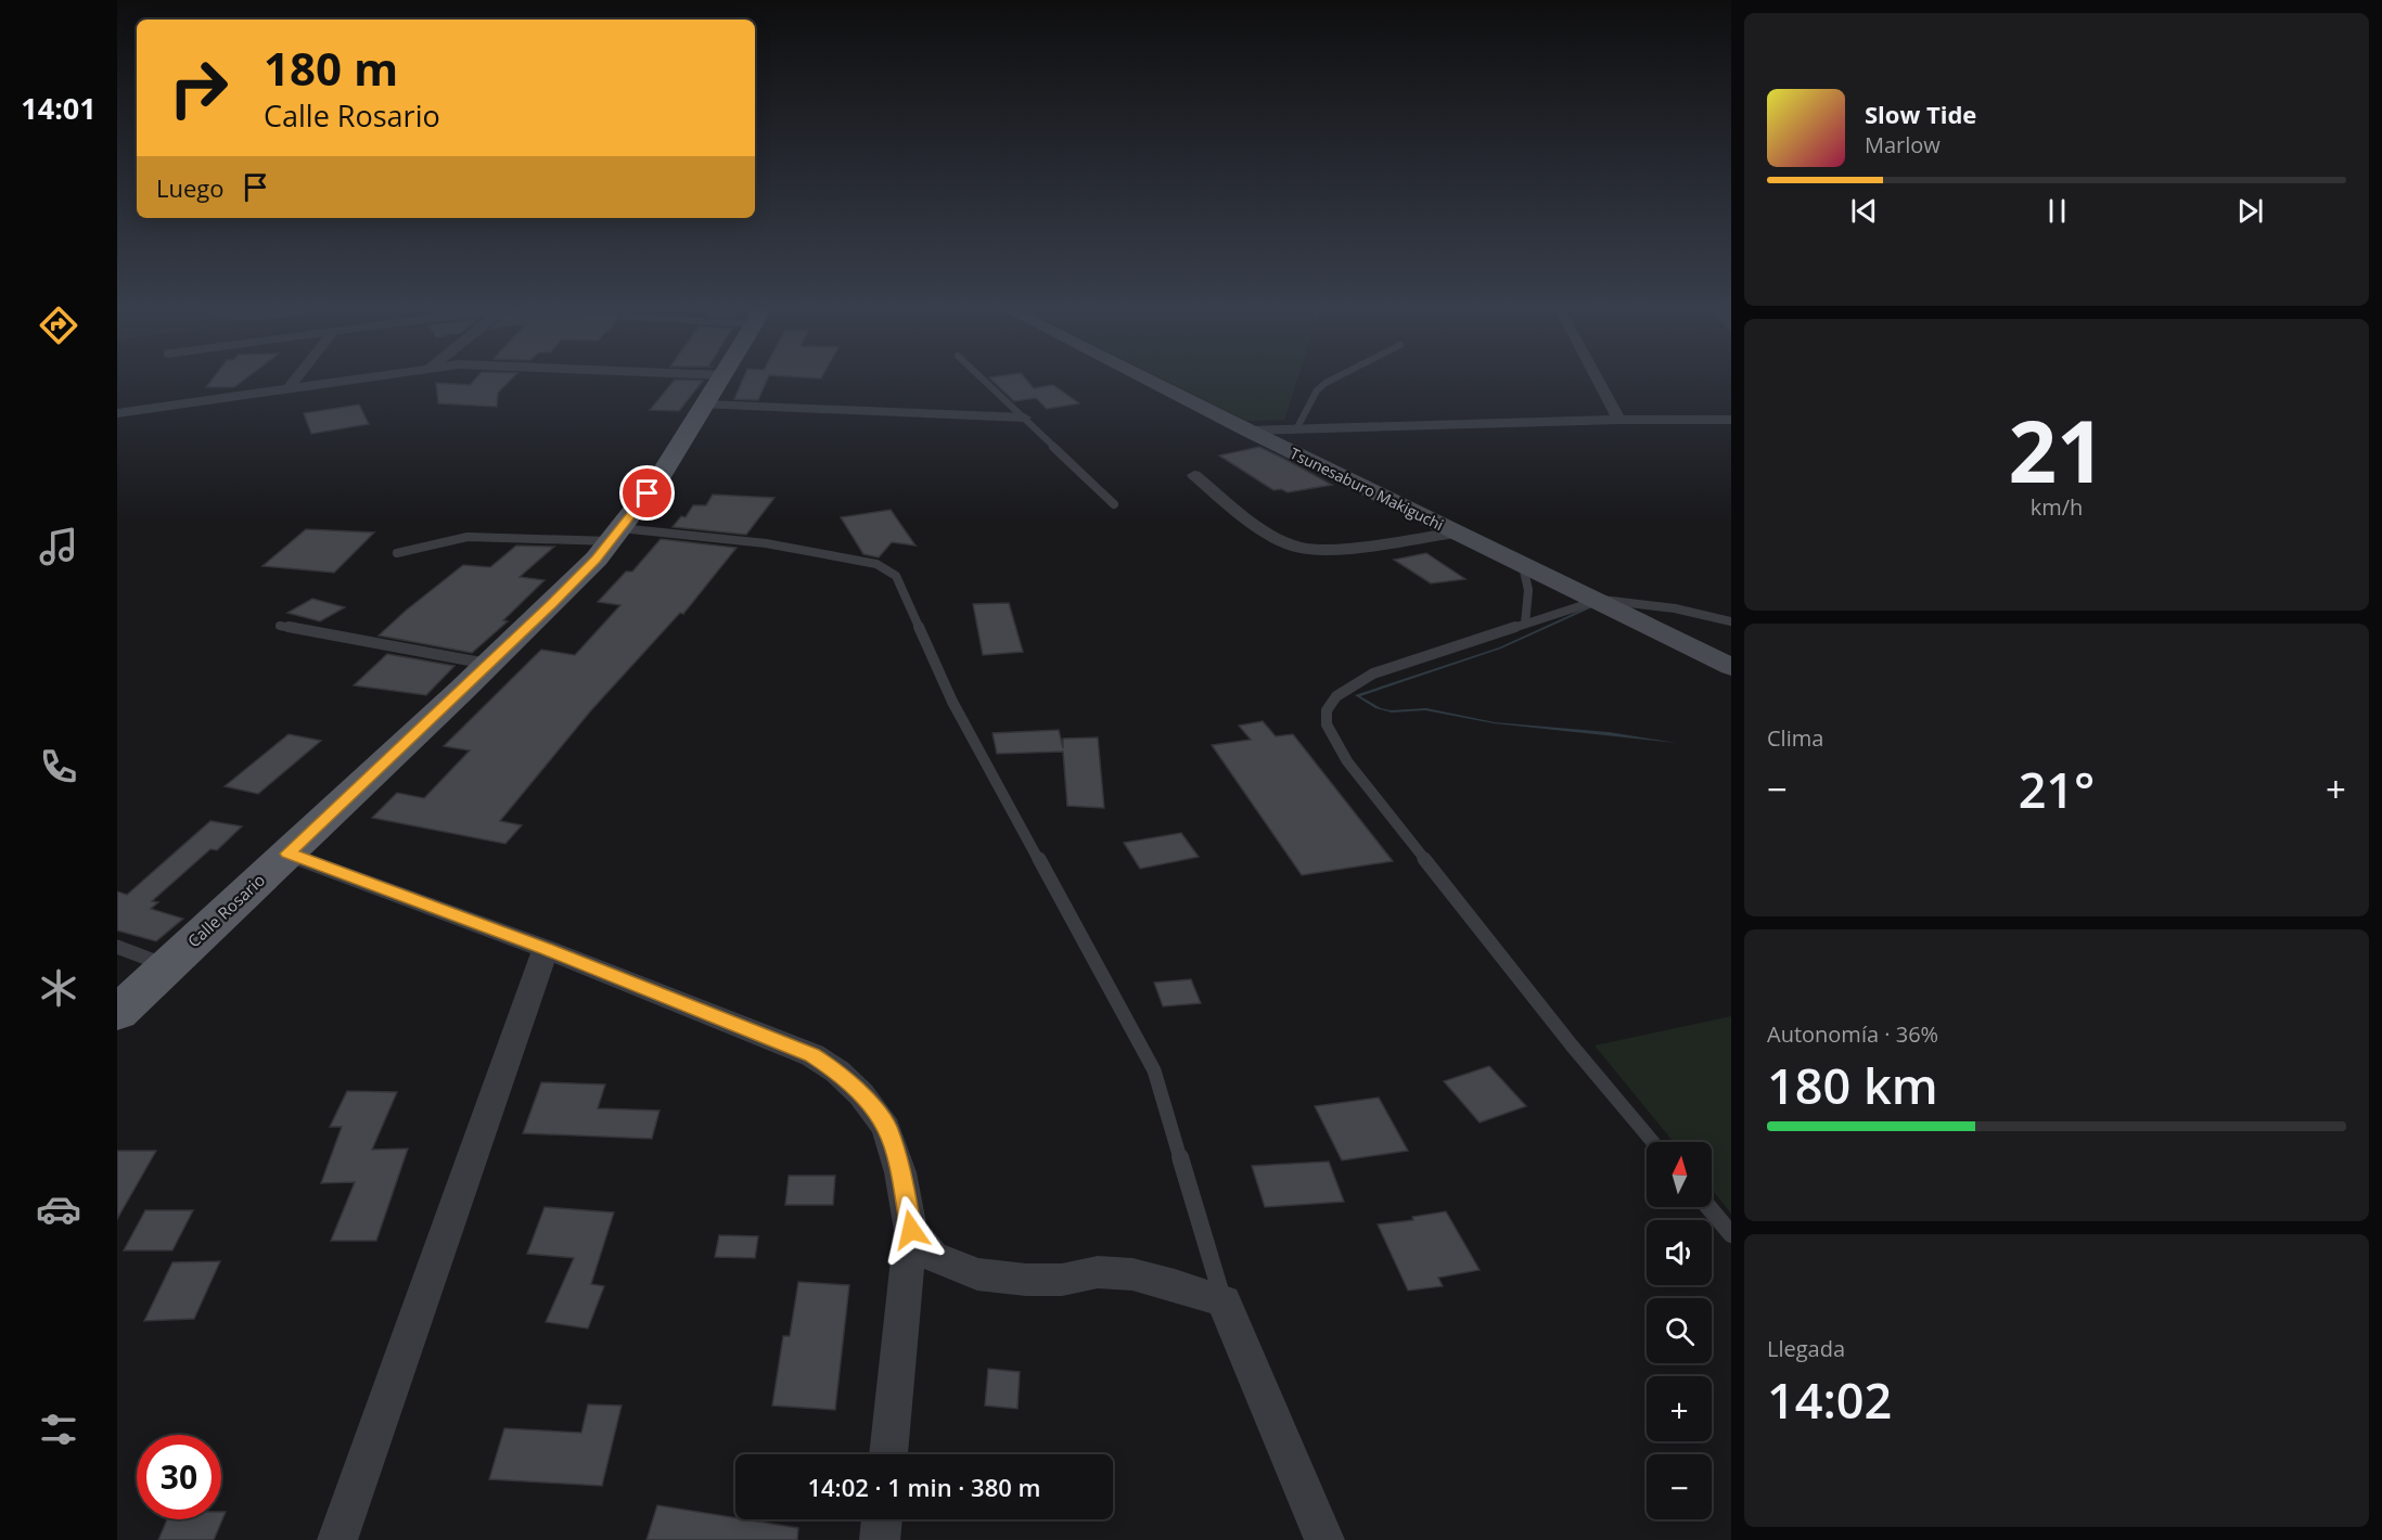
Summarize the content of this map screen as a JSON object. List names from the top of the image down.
{
  "streets": {
    "main road": ["Calle Rosario"],
    "street": ["Tsunesaburo Makiguchi"]
  },
  "north": "top",
  "page": {
    "tabs": "14:01",
    "turn": ["180 m", "Calle Rosario"],
    "song": ["Slow Tide", "Marlow"],
    "then": "Luego",
    "tile": [
      ["21", "km/h"],
      "Clima",
      ["Autonomía · 36%", "180 km"],
      ["Llegada", "14:02"]
    ],
    "heat": ["−", "21°", "+"],
    "map_buttons": ["+", "−"],
    "limit": "30",
    "trip": "14:02 · 1 min · 380 m"
  }
}
